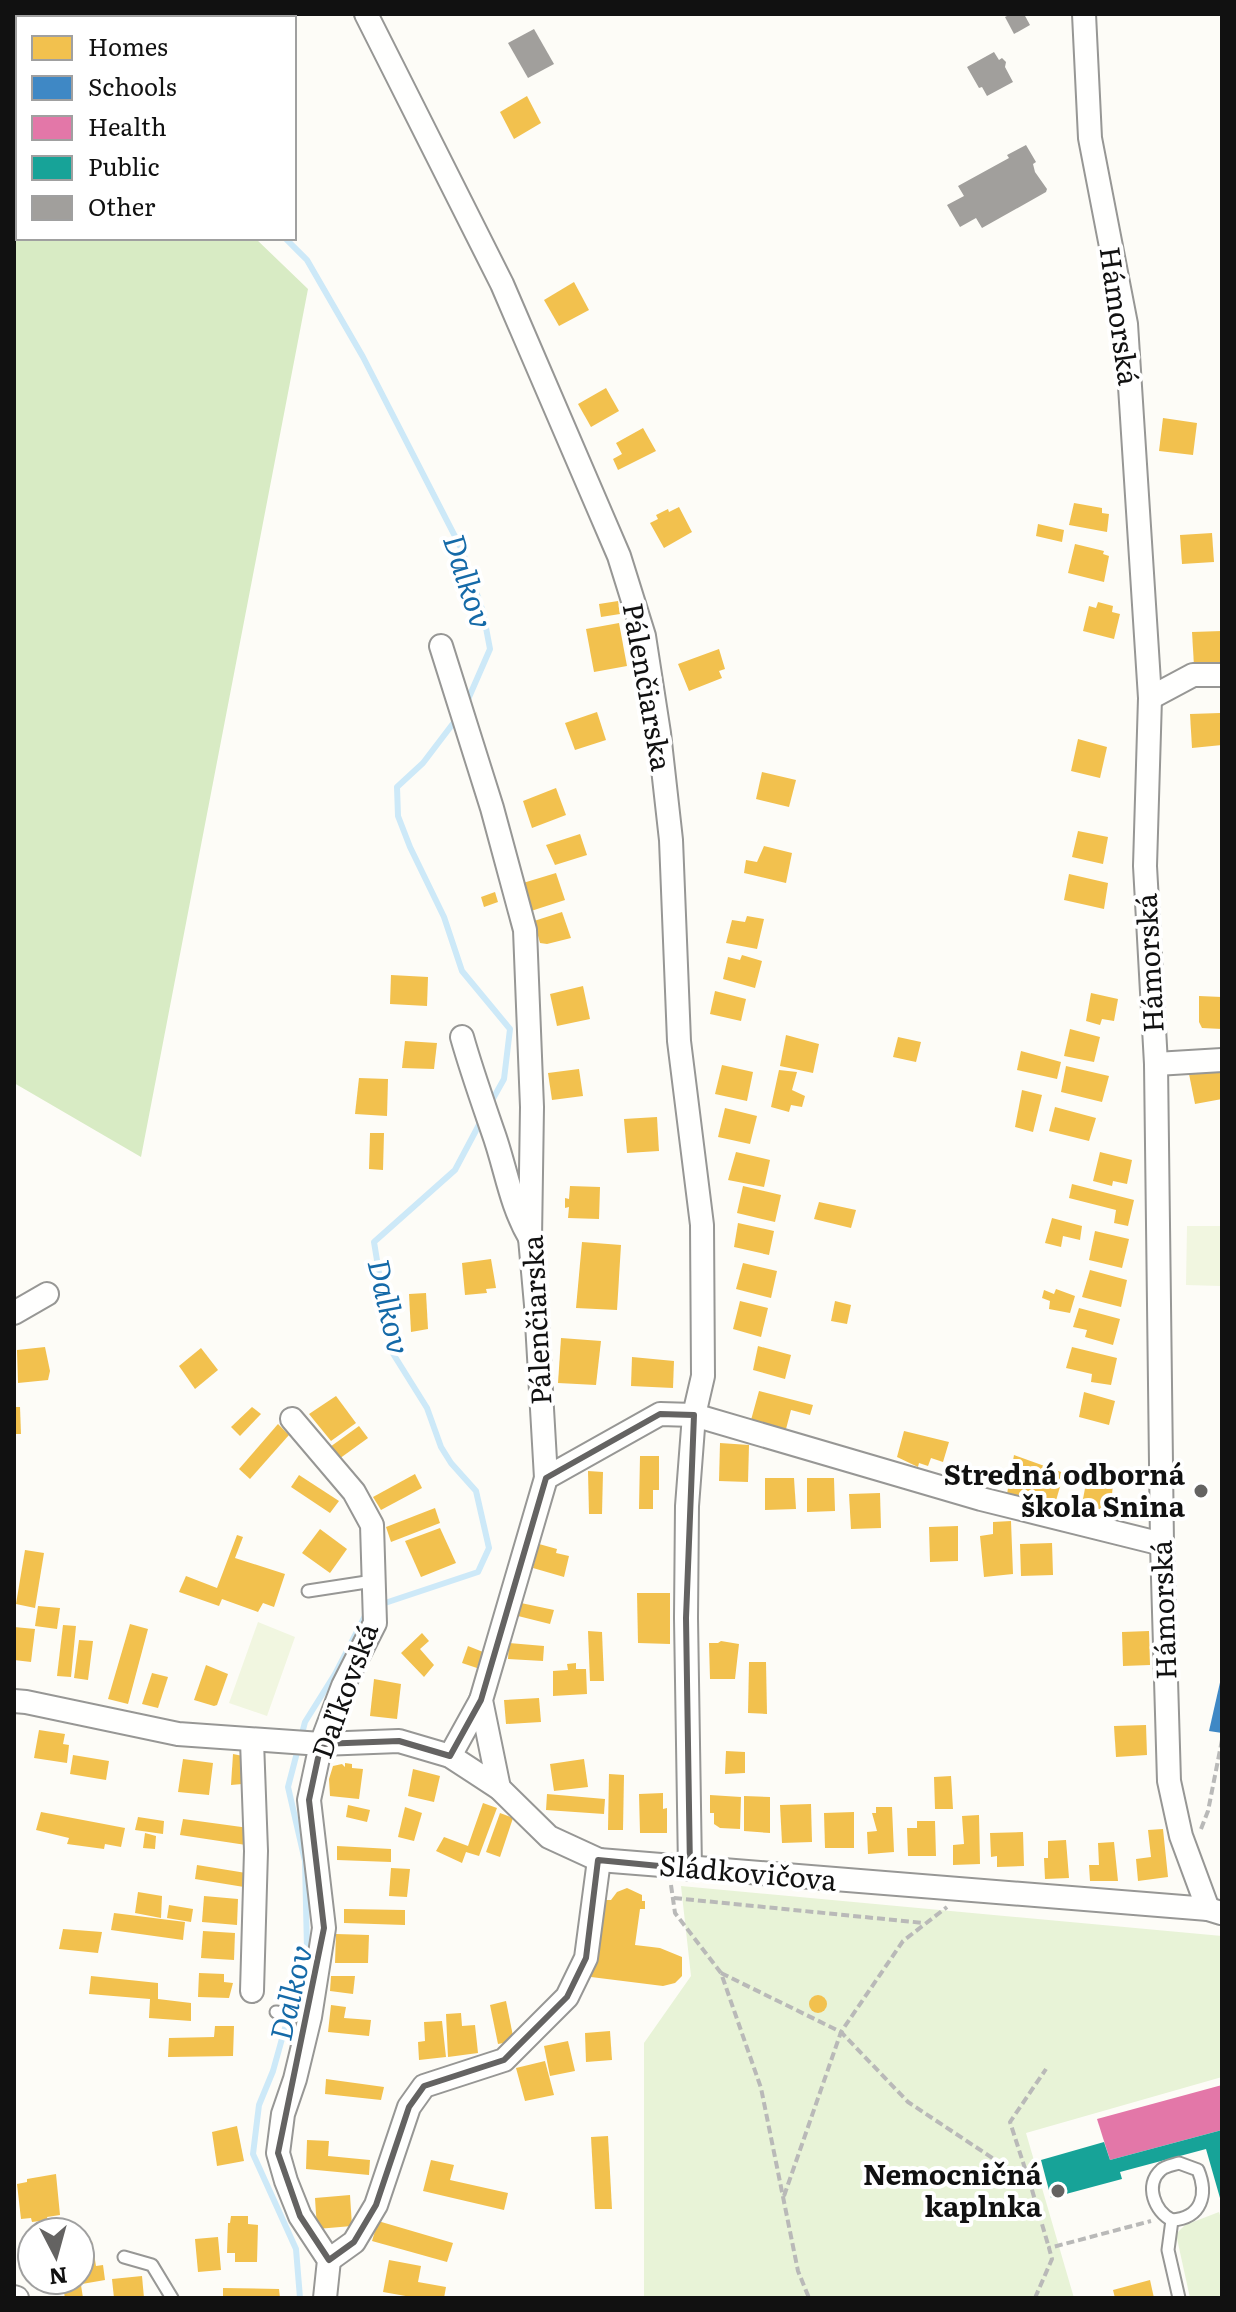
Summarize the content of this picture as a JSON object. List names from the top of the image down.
{
  "streets": {
    "street": [
      "Hámorská",
      "Pálenčiarska",
      "Daľkovská",
      "Sládkovičova"
    ]
  },
  "crossings": [
    ["Hámorská", "Sládkovičova"],
    ["Pálenčiarska", "Sládkovičova"],
    ["Daľkovská", "Sládkovičova"]
  ],
  "water": ["Dalkov"],
  "places": ["Stredná odborná škola Snina", "Nemocničná kaplnka"],
  "legend": [
    "Homes",
    "Schools",
    "Health",
    "Public",
    "Other"
  ],
  "north": "bottom"
}
